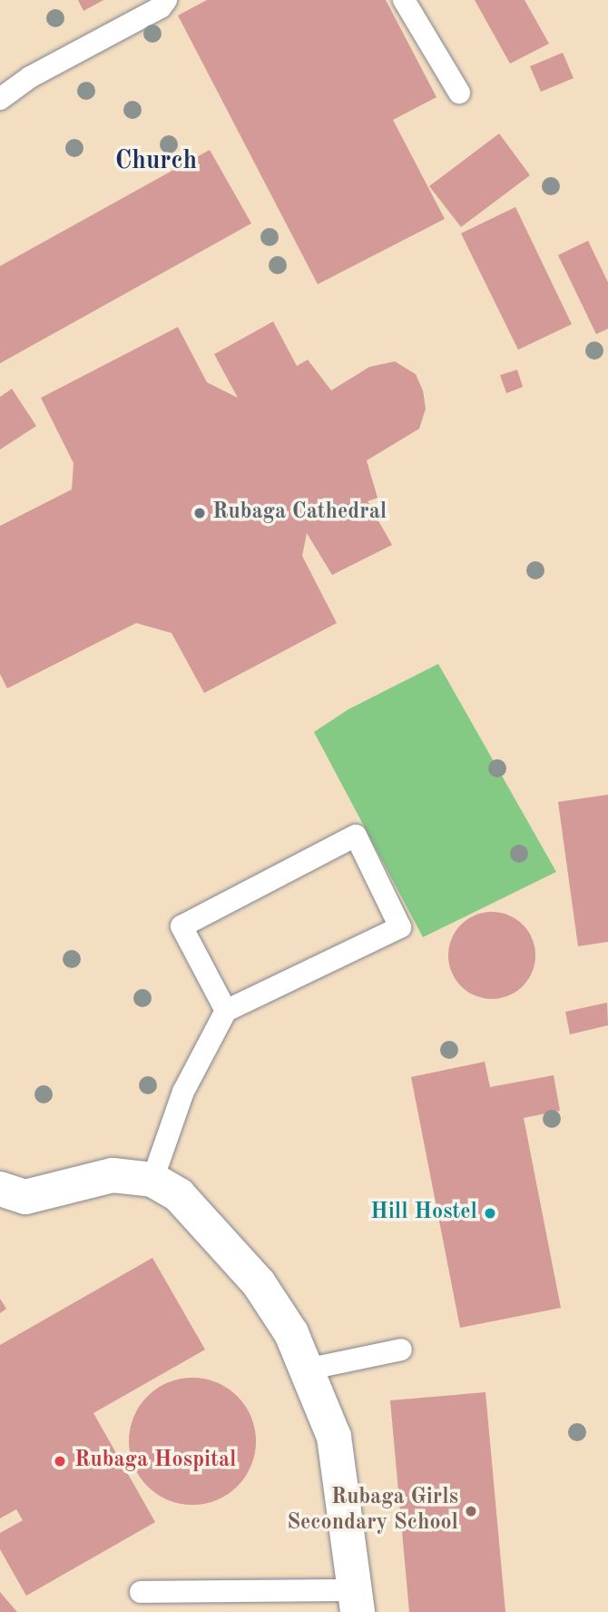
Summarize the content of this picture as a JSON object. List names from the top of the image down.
{
  "districts": ["Church"],
  "places": [
    "Rubaga Cathedral",
    "Hill Hostel",
    "Rubaga Hospital",
    "Rubaga Girls Secondary School"
  ]
}
